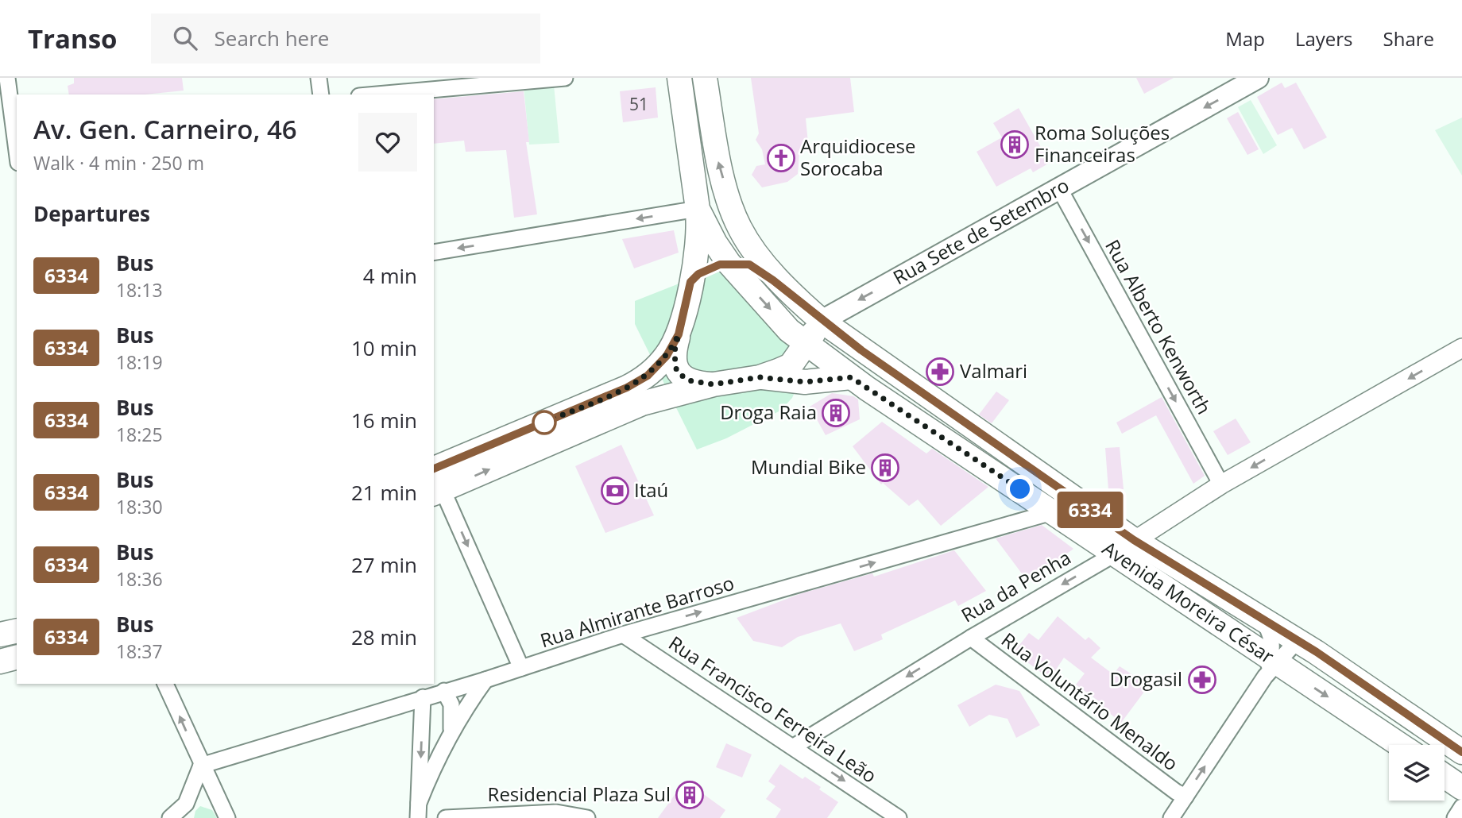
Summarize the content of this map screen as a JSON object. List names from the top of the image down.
{
  "streets": {
    "main road": ["Rua Sete de Setembro", "Avenida Moreira César"],
    "street": [
      "Rua Alberto Kenworth",
      "Rua da Penha",
      "Rua Almirante Barroso",
      "Rua Voluntário Menaldo",
      "Rua Francisco Ferreira Leão"
    ]
  },
  "crossings": [
    ["Rua Sete de Setembro", "Rua Alberto Kenworth"],
    ["Rua Sete de Setembro", "Avenida Moreira César"],
    ["Rua Alberto Kenworth", "Rua da Penha"],
    ["Rua da Penha", "Avenida Moreira César"],
    ["Rua da Penha", "Rua Voluntário Menaldo"],
    ["Rua da Penha", "Rua Francisco Ferreira Leão"],
    ["Avenida Moreira César", "Rua Almirante Barroso"],
    ["Rua Almirante Barroso", "Rua Francisco Ferreira Leão"]
  ],
  "one_way": [
    "Rua Sete de Setembro",
    "Rua Alberto Kenworth",
    "Rua da Penha",
    "Rua Almirante Barroso",
    "Rua Francisco Ferreira Leão"
  ],
  "places": {
    "building": [
      "Roma Soluções Financeiras",
      "Droga Raia",
      "Mundial Bike",
      "Residencial Plaza Sul"
    ],
    "church": ["Arquidiocese Sorocaba"],
    "pharmacy": ["Valmari", "Drogasil"],
    "bank": ["Itaú"]
  },
  "lines": ["bus line 6334"],
  "house_numbers": ["51"],
  "page": {
    "header": "Transo",
    "search": "Search here",
    "nav": ["Map", "Layers", "Share"],
    "on_map": "6334",
    "heading": [
      ["Av. Gen. Carneiro, 46", "Walk · 4 min · 250 m"],
      "Departures"
    ],
    "list": [
      {
        "mark": "6334",
        "name": "Bus",
        "note": "18:13",
        "value": "4 min"
      },
      {
        "mark": "6334",
        "name": "Bus",
        "note": "18:19",
        "value": "10 min"
      },
      {
        "mark": "6334",
        "name": "Bus",
        "note": "18:25",
        "value": "16 min"
      },
      {
        "mark": "6334",
        "name": "Bus",
        "note": "18:30",
        "value": "21 min"
      },
      {
        "mark": "6334",
        "name": "Bus",
        "note": "18:36",
        "value": "27 min"
      },
      {
        "mark": "6334",
        "name": "Bus",
        "note": "18:37",
        "value": "28 min"
      }
    ]
  }
}
